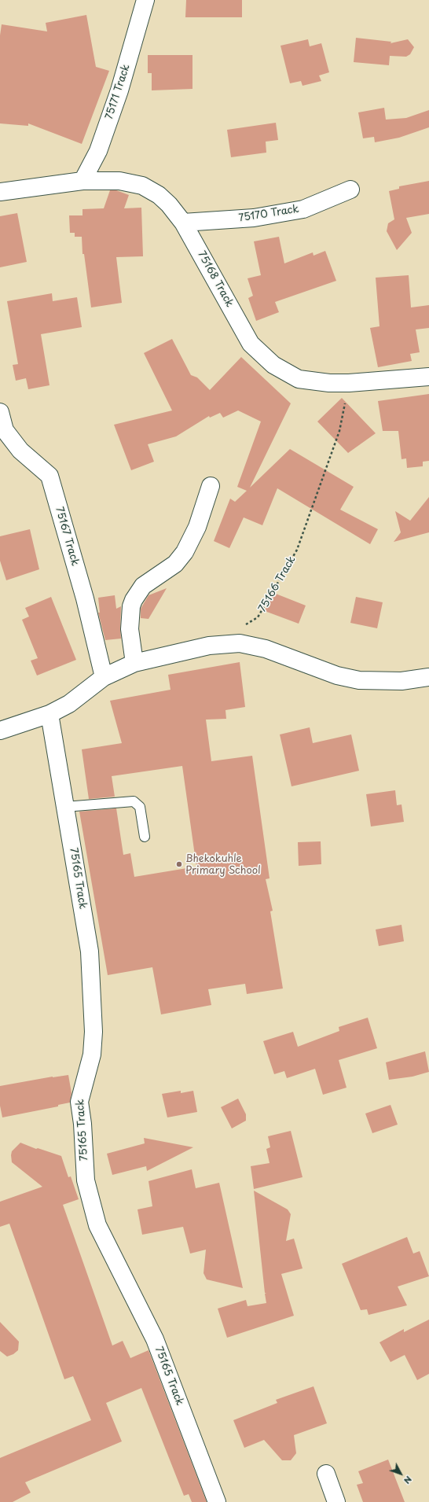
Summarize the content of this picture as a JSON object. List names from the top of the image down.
{
  "streets": {
    "street": [
      "75171 Track",
      "75170 Track",
      "75168 Track",
      "75167 Track",
      "75165 Track"
    ],
    "path": ["75166 Track"]
  },
  "crossings": [
    ["75171 Track", "75168 Track"],
    ["75170 Track", "75168 Track"],
    ["75168 Track", "75166 Track"]
  ],
  "places": ["Bhekokuhle Primary School"],
  "north": "bottom right"
}
